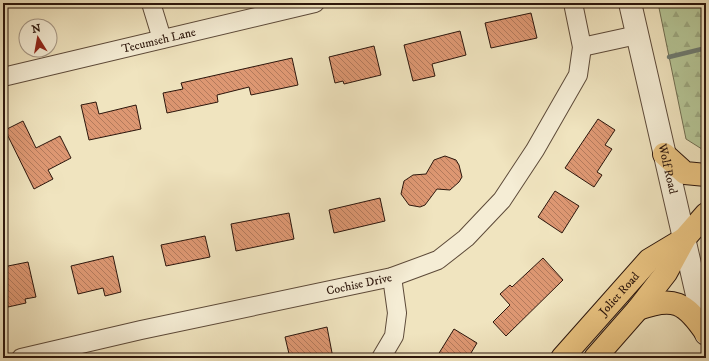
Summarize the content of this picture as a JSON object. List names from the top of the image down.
{
  "streets": {
    "main road": ["Joliet Road"],
    "street": ["Tecumseh Lane", "Wolf Road", "Cochise Drive"]
  },
  "crossings": [
    ["Wolf Road", "Joliet Road"]
  ],
  "north": "top"
}
